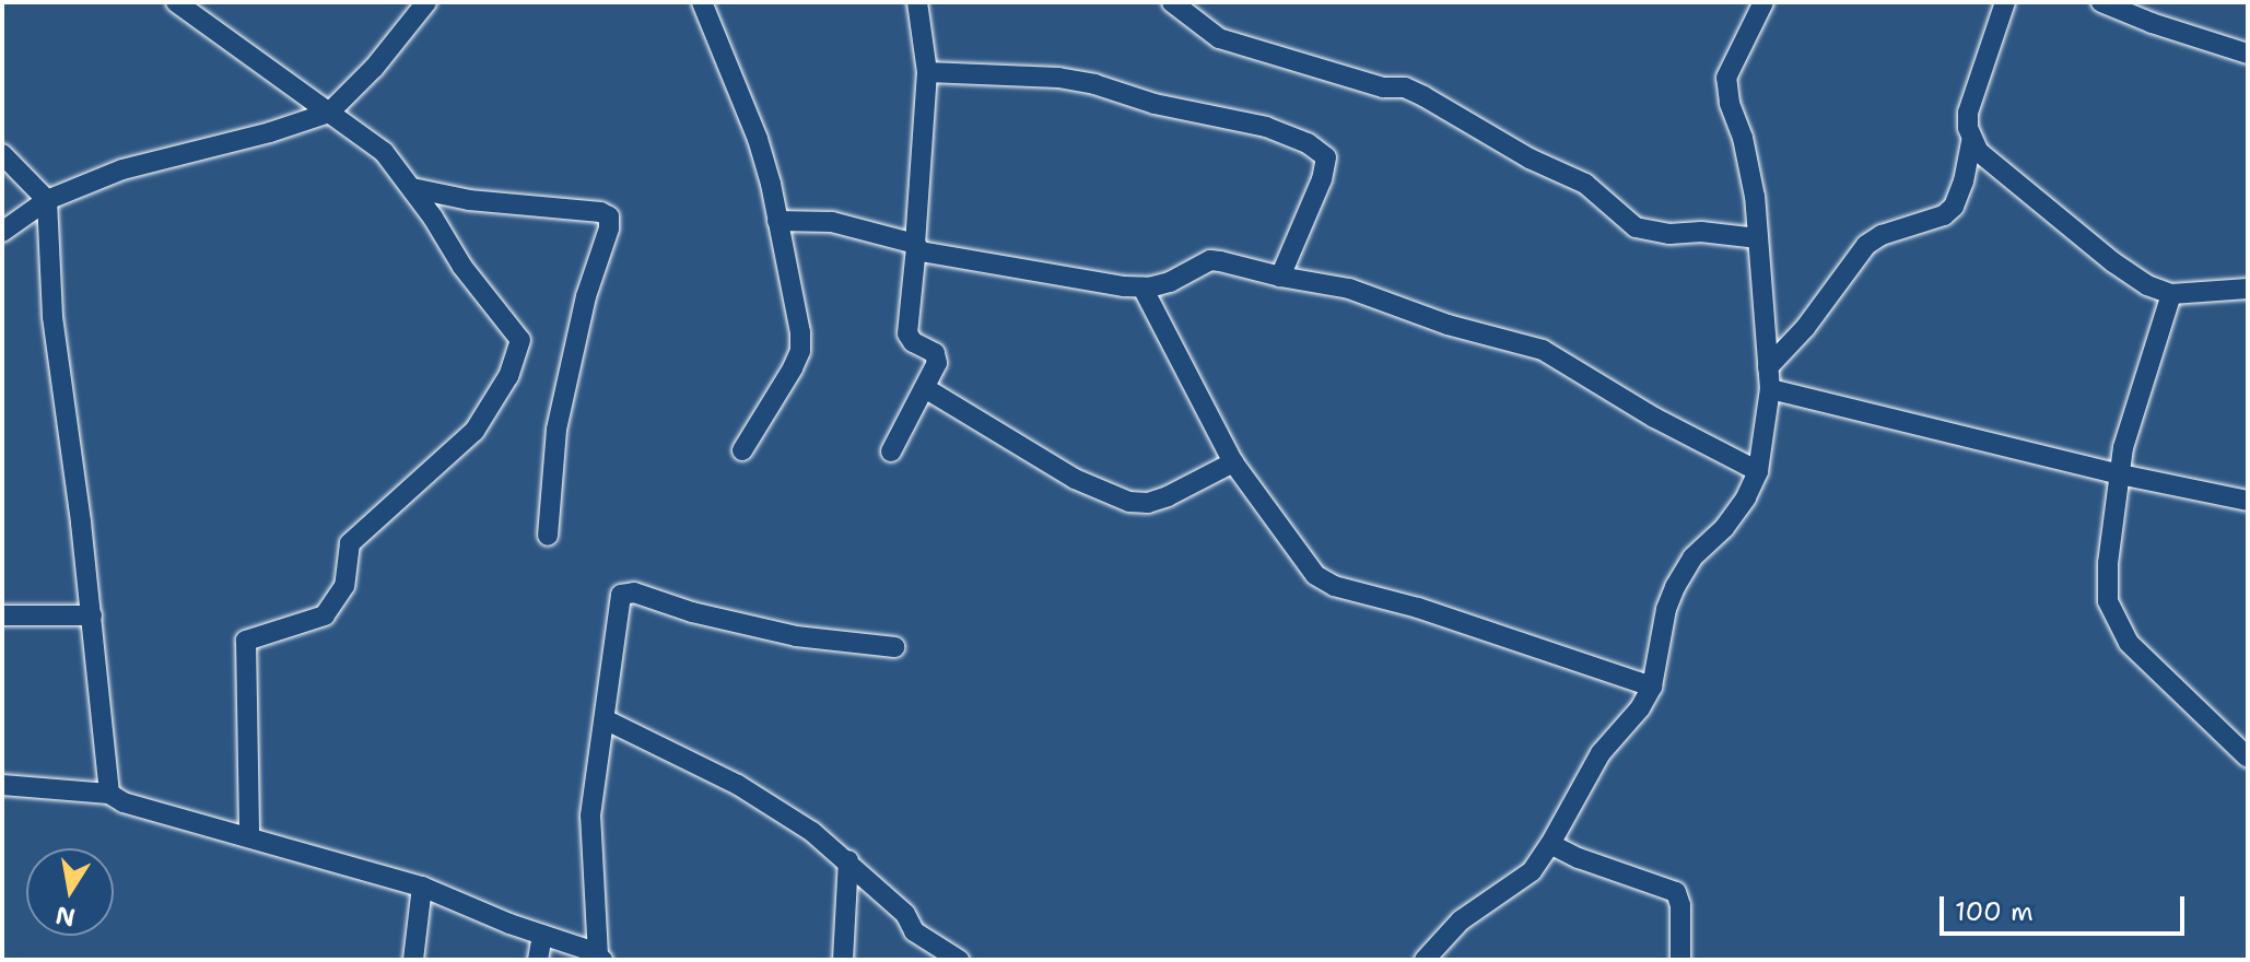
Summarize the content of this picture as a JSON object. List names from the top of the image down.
{
  "scale_bar": "100 m",
  "north": "bottom"
}
